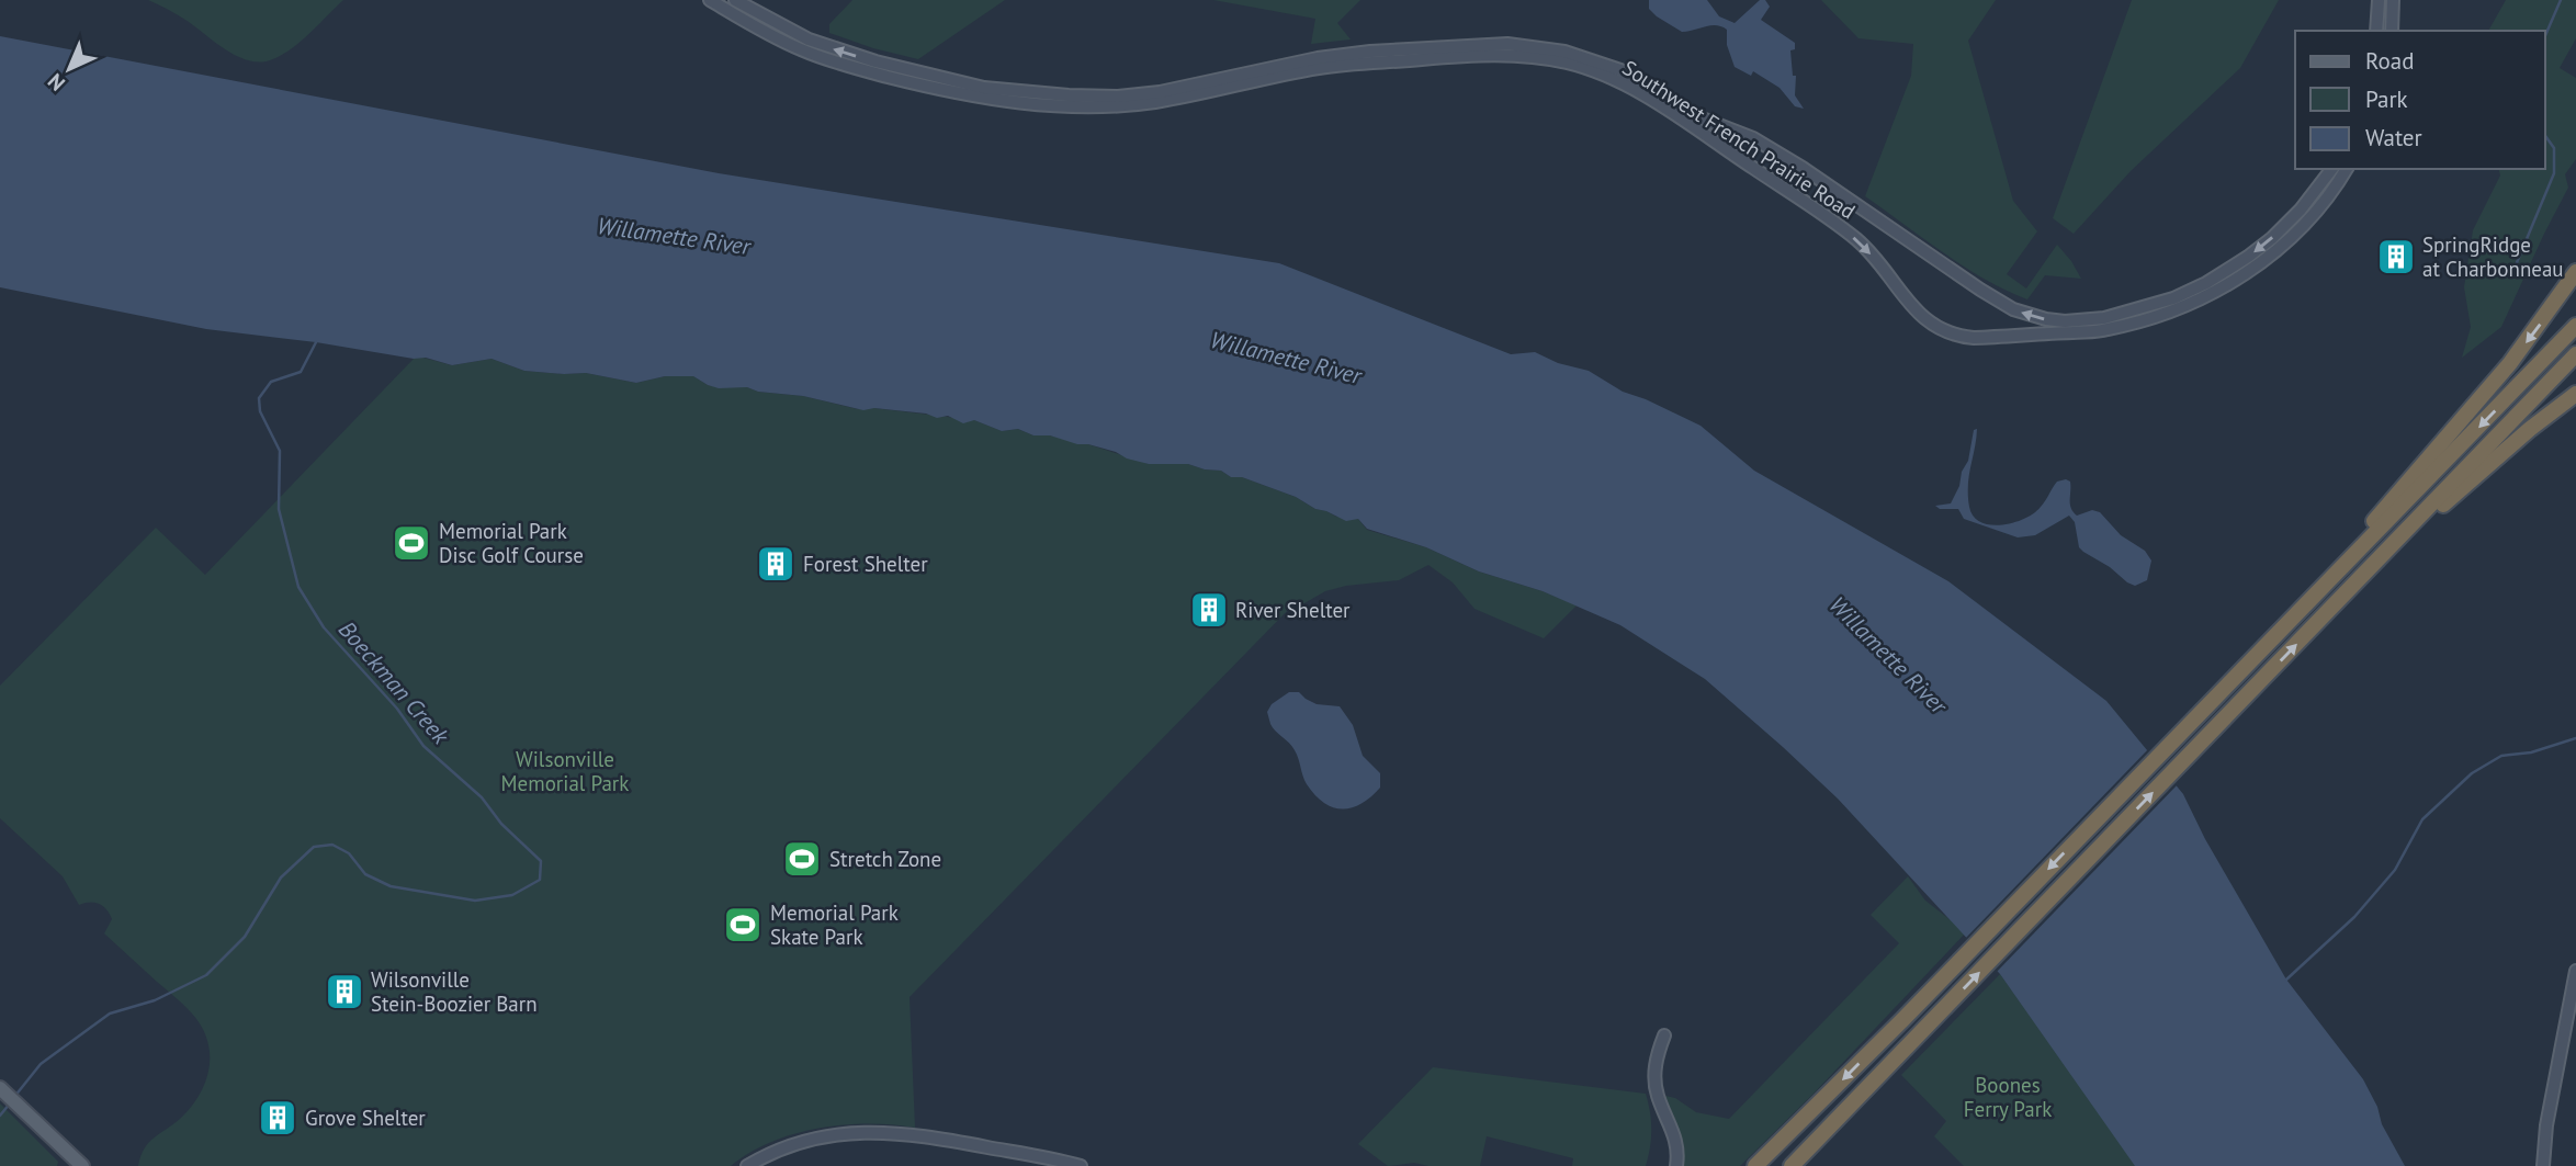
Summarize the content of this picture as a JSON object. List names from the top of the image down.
{
  "streets": {
    "street": ["Southwest French Prairie Road"]
  },
  "water": ["Willamette River", "Boeckman Creek"],
  "parks": ["Wilsonville Memorial Park", "Boones Ferry Park"],
  "places": {
    "building": [
      "SpringRidge at Charbonneau",
      "Forest Shelter",
      "River Shelter",
      "Wilsonville Stein-Boozier Barn",
      "Grove Shelter"
    ],
    "sports": ["Memorial Park Disc Golf Course", "Stretch Zone", "Memorial Park Skate Park"]
  },
  "legend": ["Road", "Park", "Water"],
  "north": "bottom left"
}
